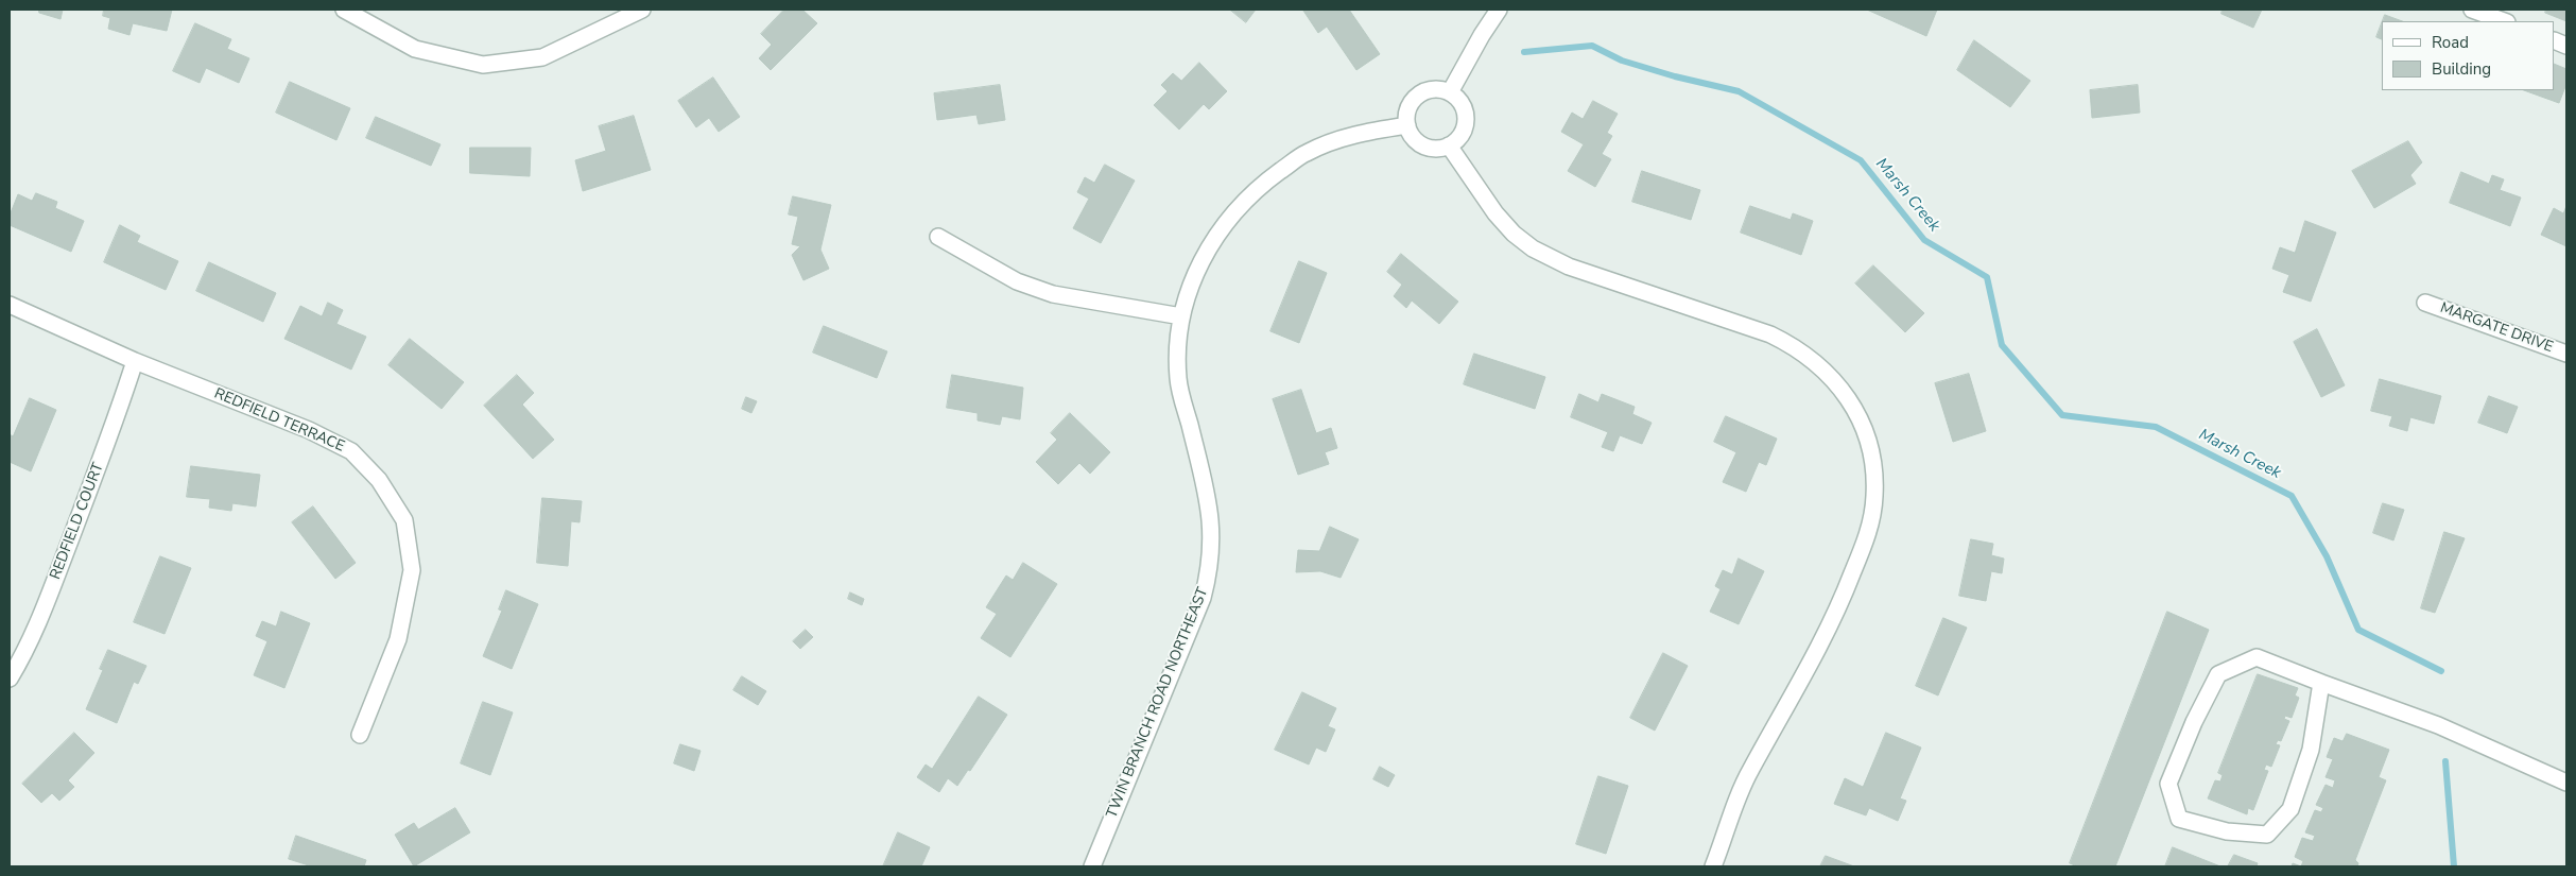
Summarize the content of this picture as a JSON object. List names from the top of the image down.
{
  "streets": {
    "street": [
      "MARGATE DRIVE",
      "REDFIELD TERRACE",
      "REDFIELD COURT",
      "TWIN BRANCH ROAD NORTHEAST"
    ]
  },
  "crossings": [
    ["REDFIELD TERRACE", "REDFIELD COURT"]
  ],
  "water": ["Marsh Creek"],
  "legend": ["Road", "Building"]
}
